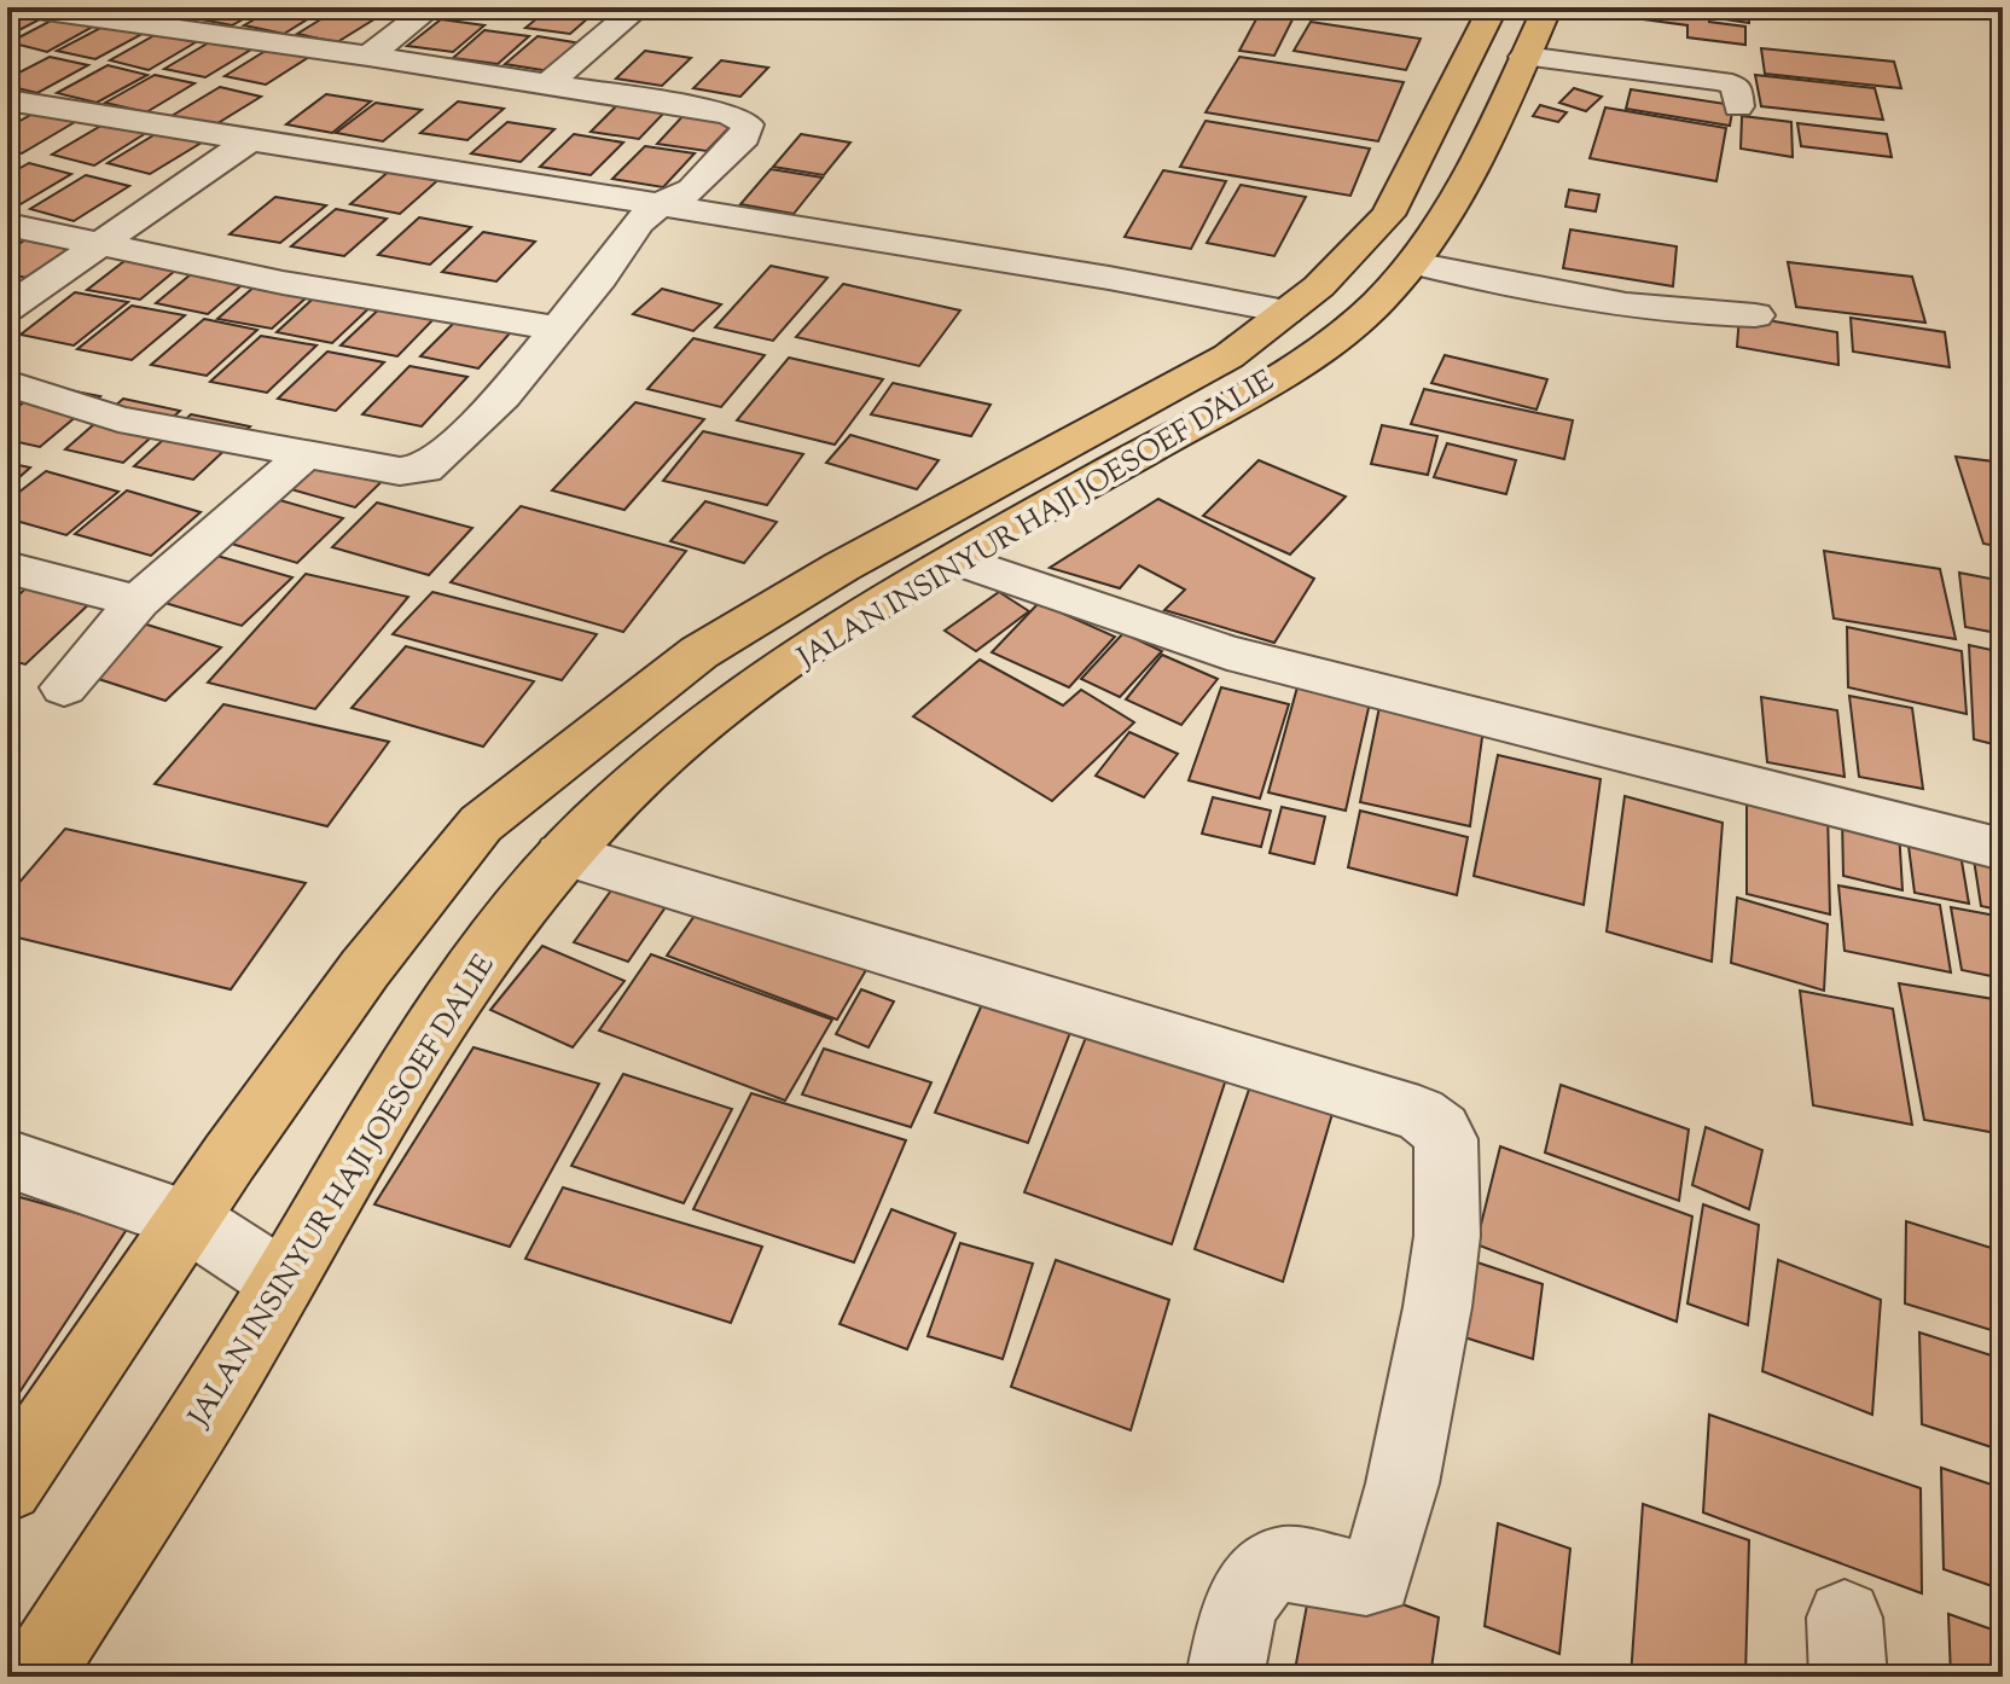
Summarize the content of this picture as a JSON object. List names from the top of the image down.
{
  "streets": {
    "main road": ["JALAN INSINYUR HAJI JOESOEF DALIE"]
  }
}
